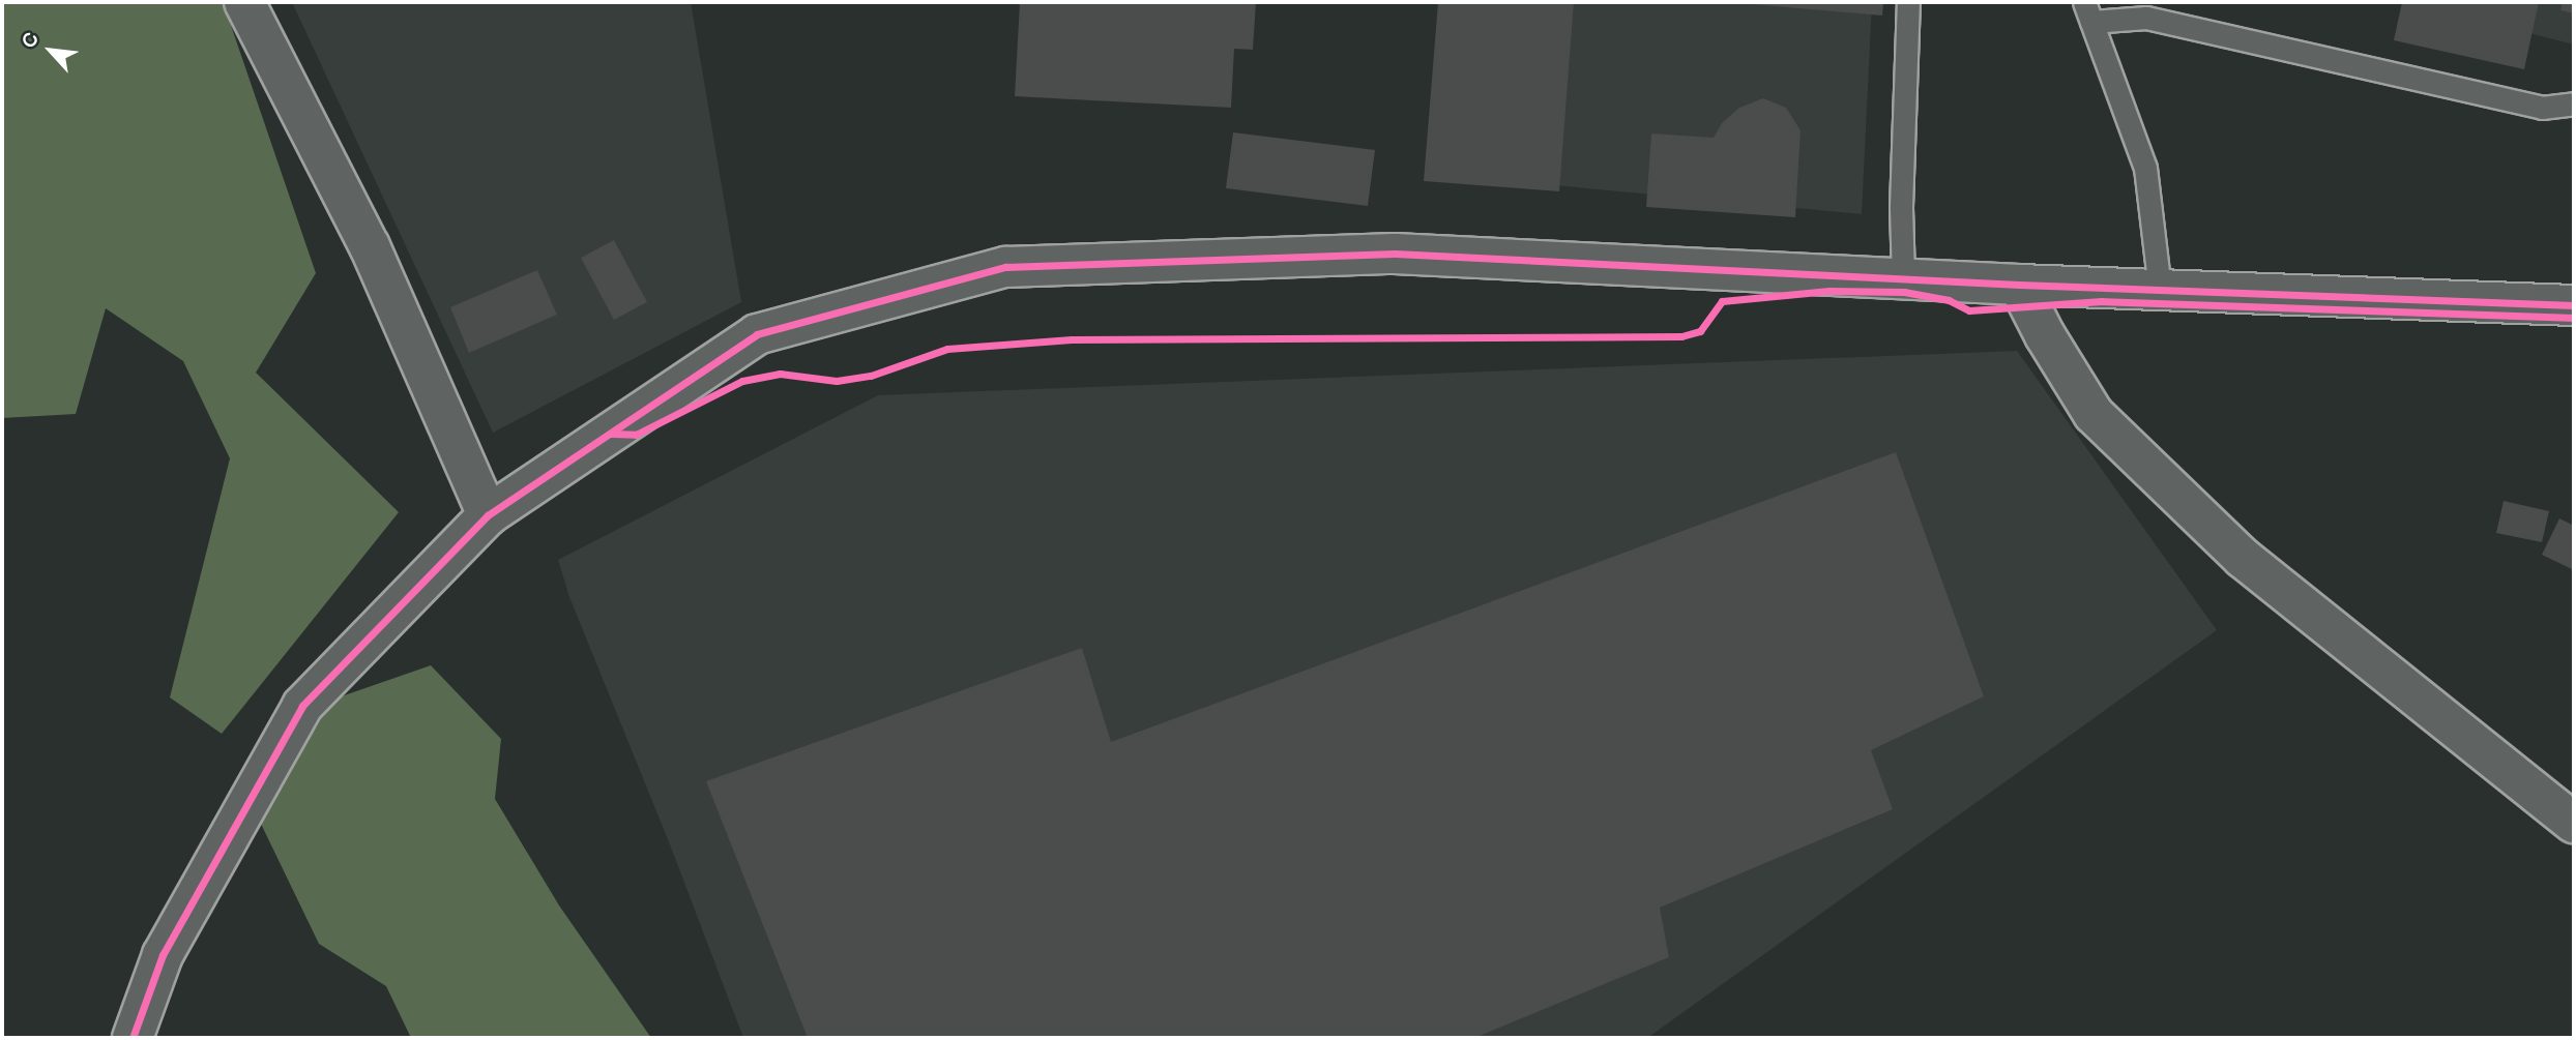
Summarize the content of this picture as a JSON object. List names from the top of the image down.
{
  "north": "top left"
}
